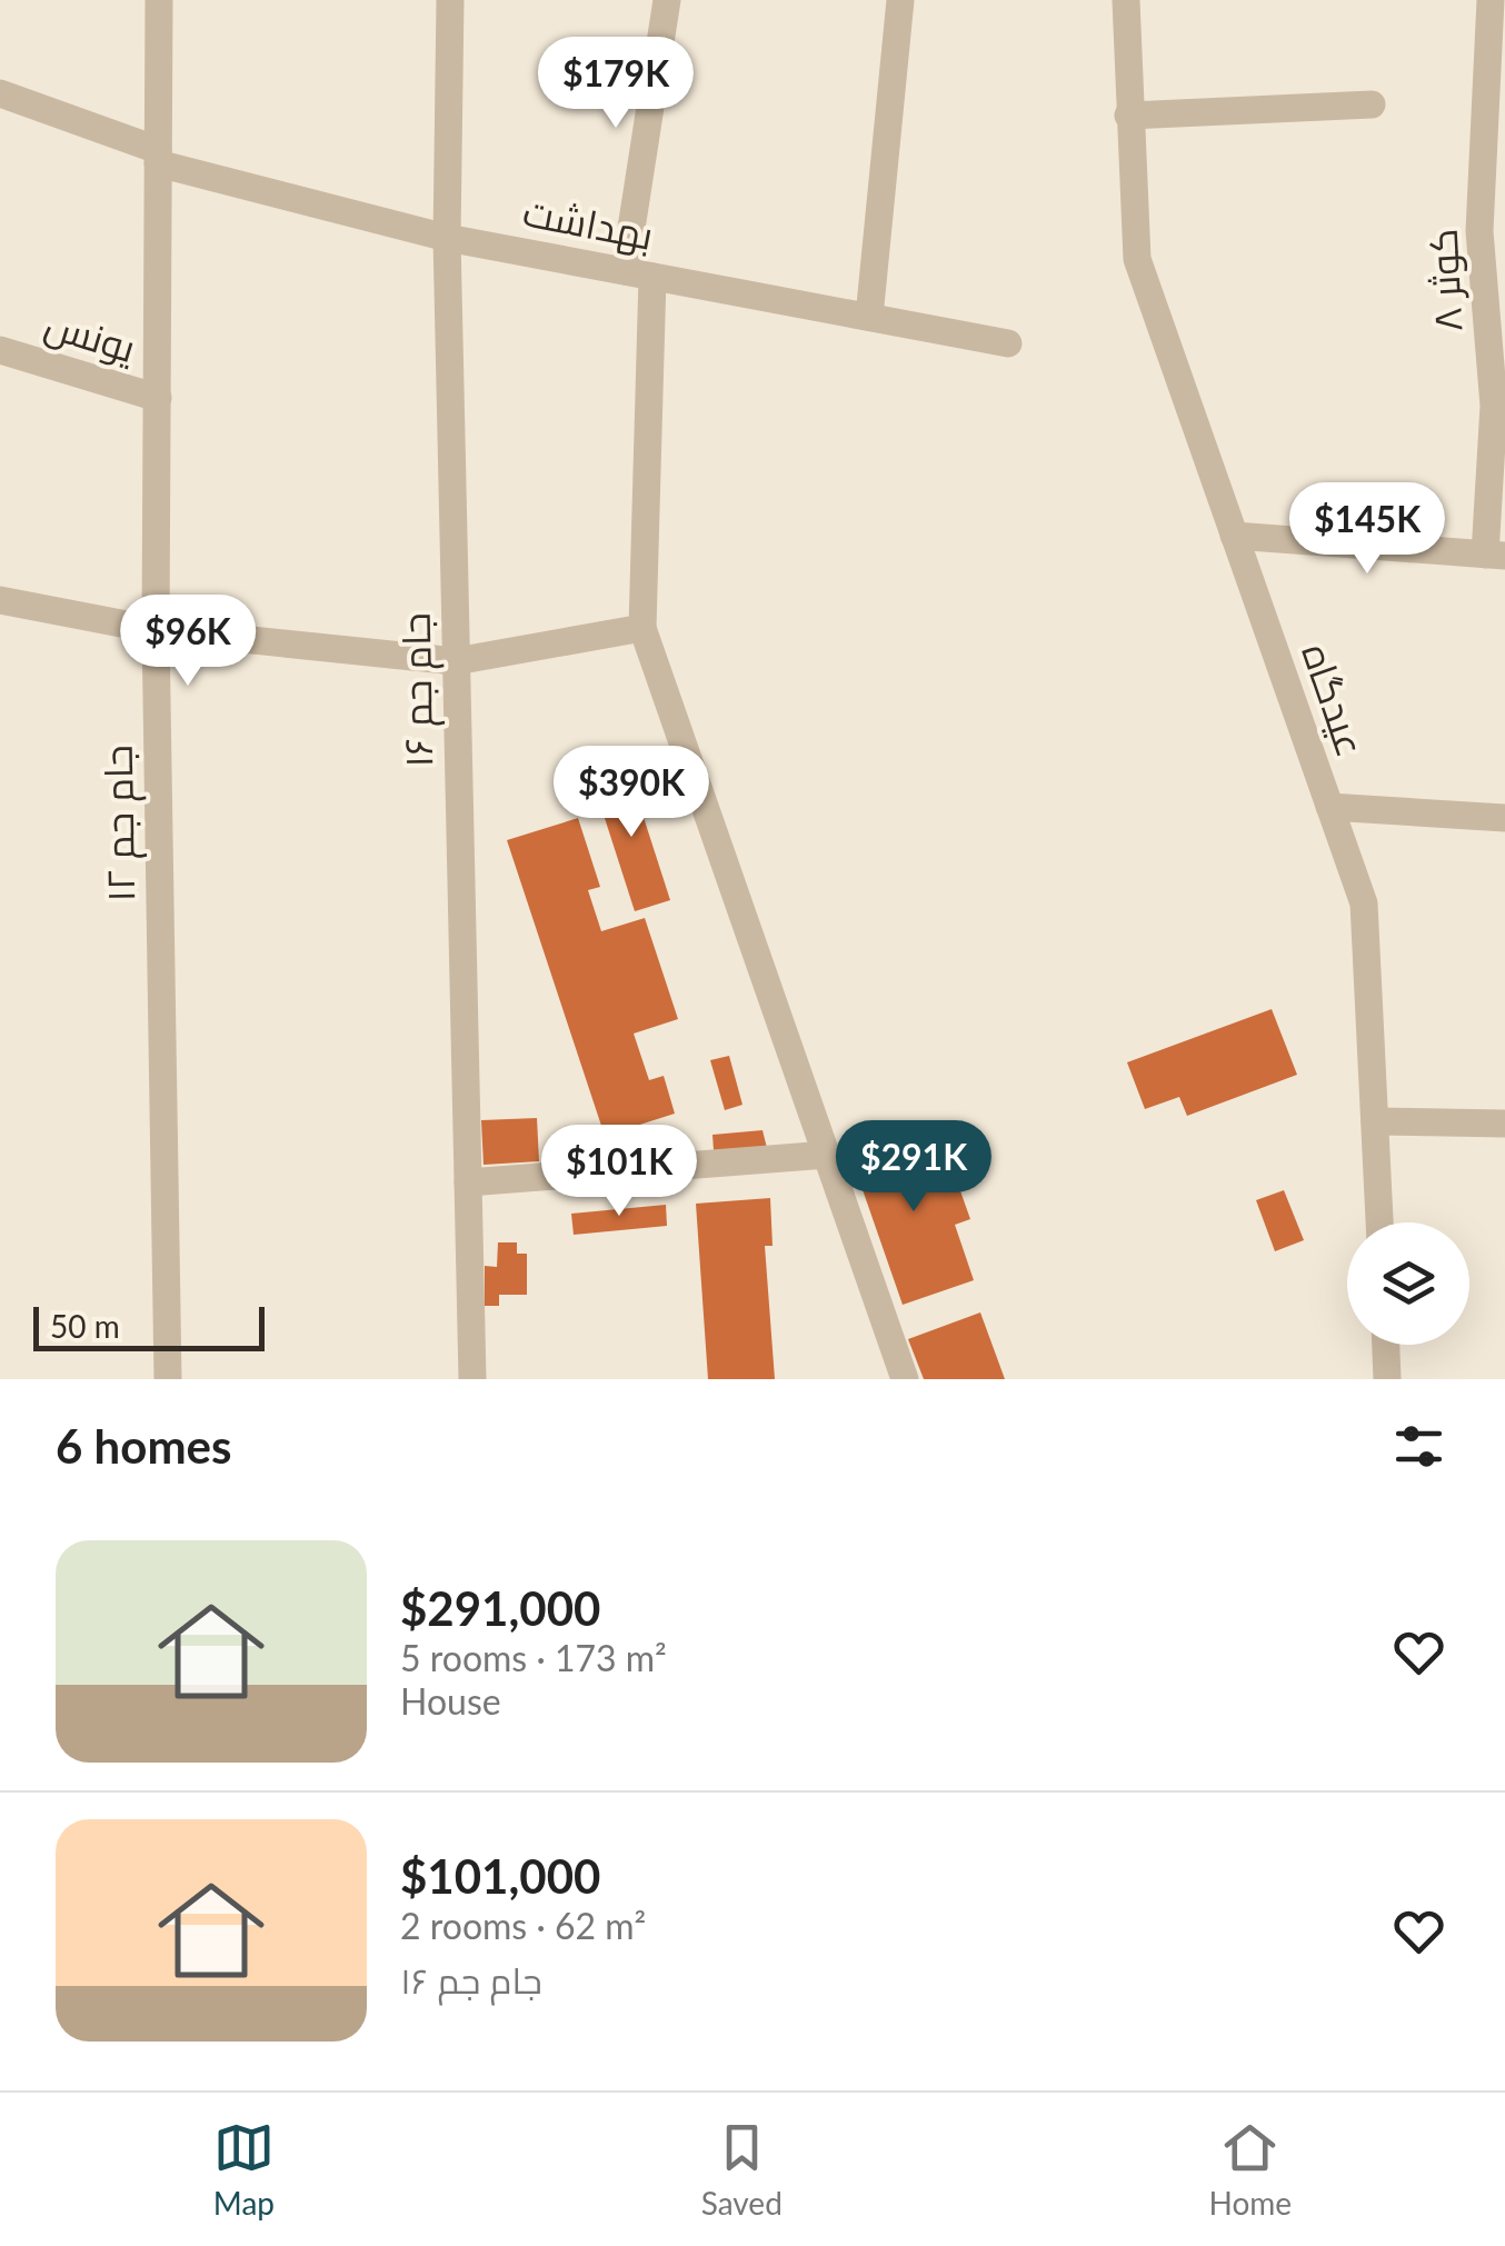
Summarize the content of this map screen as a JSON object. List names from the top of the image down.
{
  "streets": {
    "street": [
      "بهداشت",
      "کوثر ۸",
      "یونس",
      "جام جم ۱۶",
      "عیدگاه",
      "جام جم ۱۲"
    ]
  },
  "crossings": [
    ["بهداشت", "جام جم ۱۶"],
    ["بهداشت", "جام جم ۱۲"],
    ["یونس", "جام جم ۱۲"]
  ],
  "scale_bar": "50 m",
  "page": {
    "price": [
      "$179K",
      "$145K",
      "$96K",
      "$390K",
      "$291K",
      "$101K"
    ],
    "scale": "50 m",
    "heading": "6 homes",
    "list": [
      {
        "name": "$291,000",
        "note": "5 rooms · 173 m² · House"
      },
      {
        "name": "$101,000",
        "note": "2 rooms · 62 m² · جام جم ۱۶"
      }
    ],
    "tabs": ["Map", "Saved", "Home"]
  }
}
